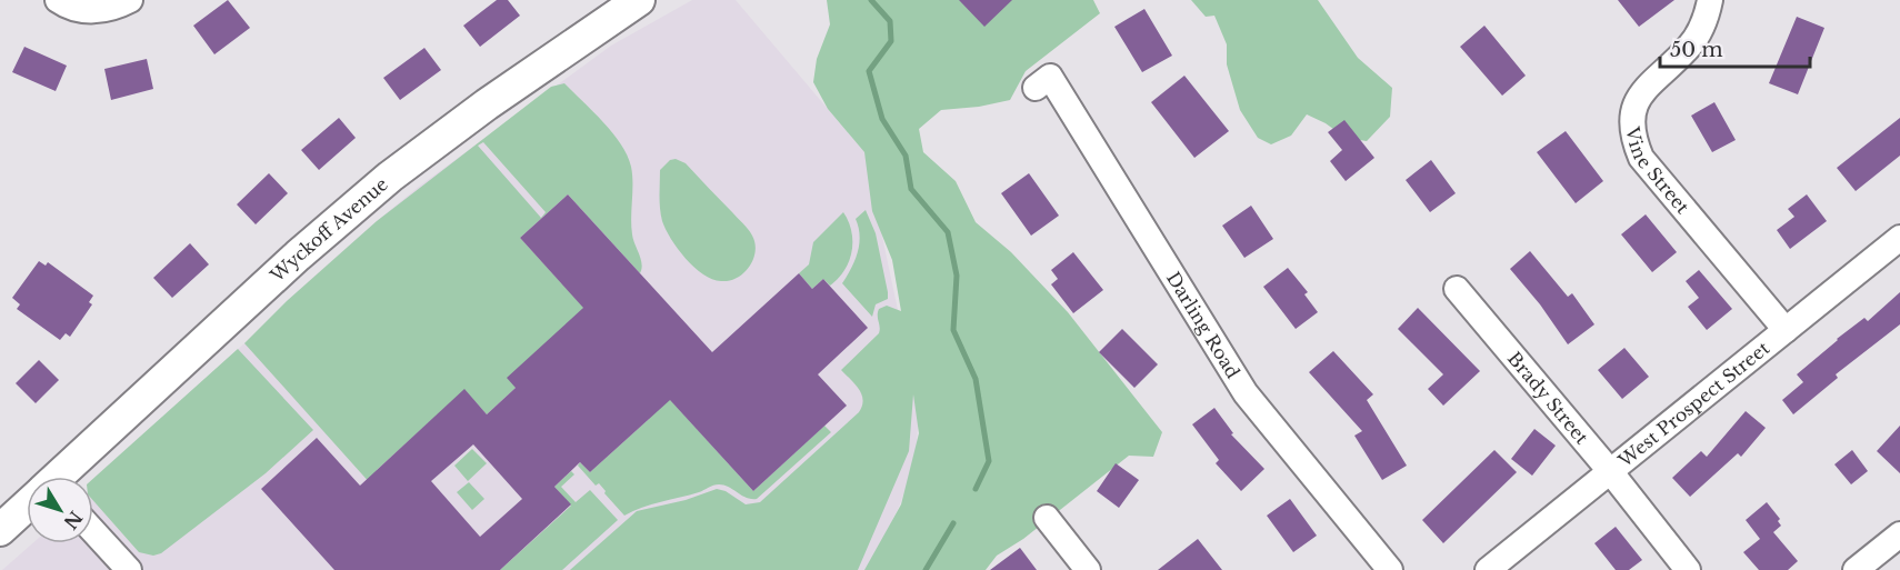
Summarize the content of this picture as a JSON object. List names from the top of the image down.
{
  "streets": {
    "main road": ["Wyckoff Avenue"],
    "street": [
      "Vine Street",
      "Darling Road",
      "Brady Street",
      "West Prospect Street"
    ]
  },
  "crossings": [
    ["Vine Street", "West Prospect Street"],
    ["Brady Street", "West Prospect Street"]
  ],
  "scale_bar": "50 m",
  "north": "bottom right"
}
